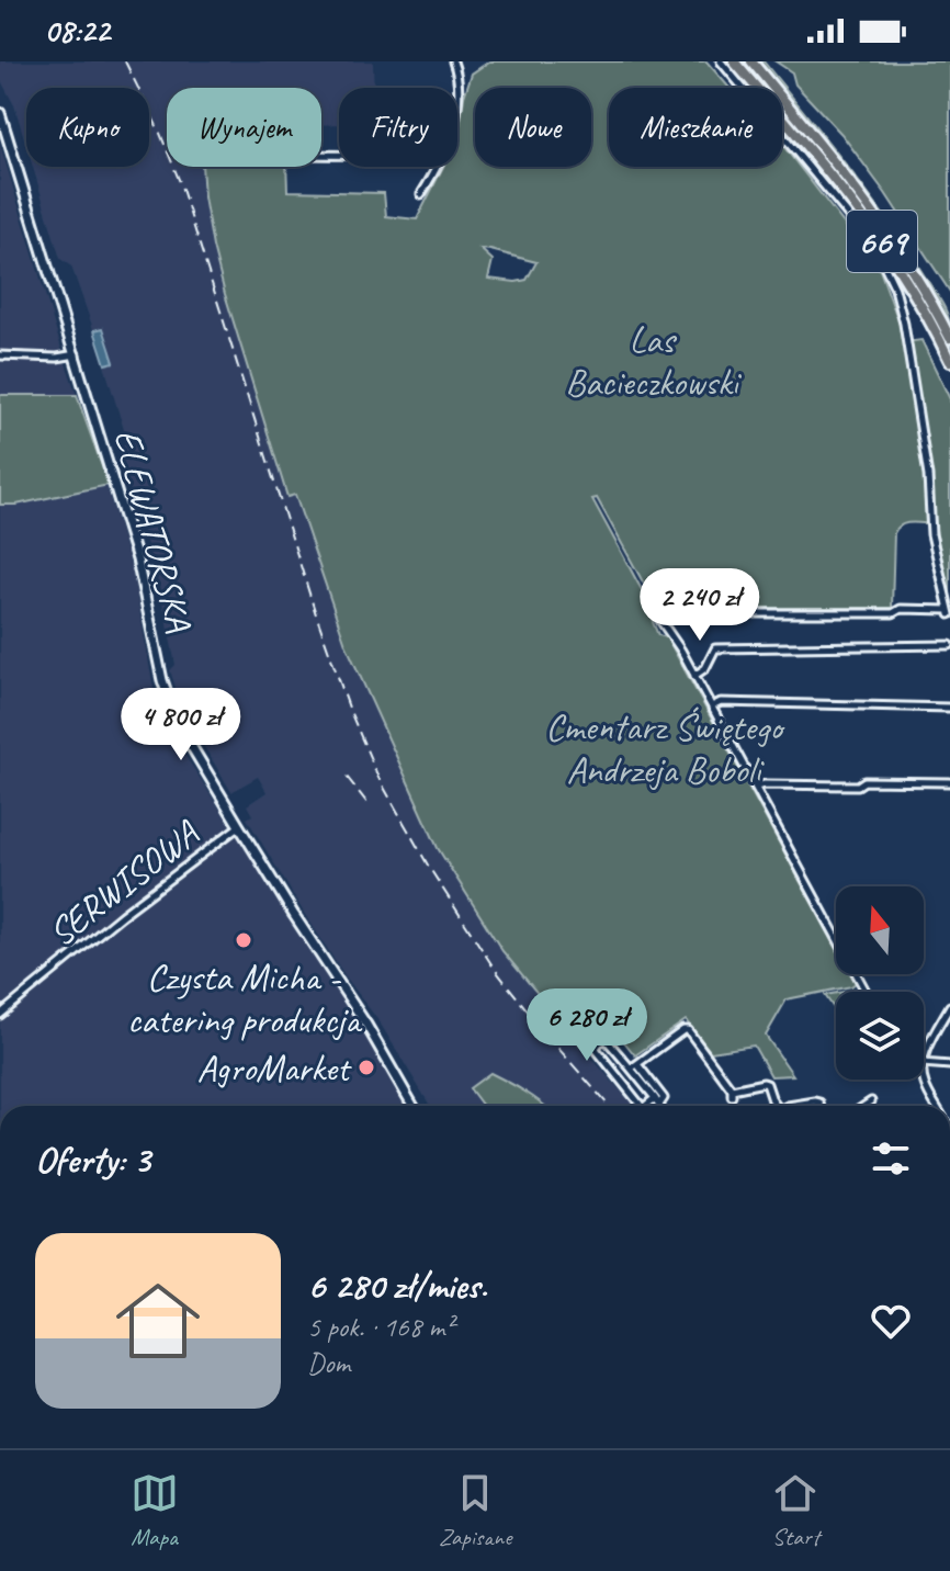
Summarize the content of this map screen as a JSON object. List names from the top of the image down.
{
  "streets": {
    "main road": ["669"],
    "street": ["ELEWATORSKA", "SERWISOWA"]
  },
  "crossings": [
    ["ELEWATORSKA", "SERWISOWA"]
  ],
  "parks": ["Las Bacieczkowski", "Cmentarz Świętego Andrzeja Boboli"],
  "places": ["Czysta Micha - catering produkcja", "AgroMarket"],
  "north": "top",
  "page": {
    "status": "08:22",
    "chip": [
      "Kupno",
      "Wynajem",
      "Filtry",
      "Nowe",
      "Mieszkanie"
    ],
    "price": ["2 240 zł", "4 800 zł", "6 280 zł"],
    "heading": "Oferty: 3",
    "list": [
      {
        "name": "6 280 zł/mies.",
        "note": "5 pok. · 168 m² · Dom"
      }
    ],
    "tabs": ["Mapa", "Zapisane", "Start"]
  }
}
